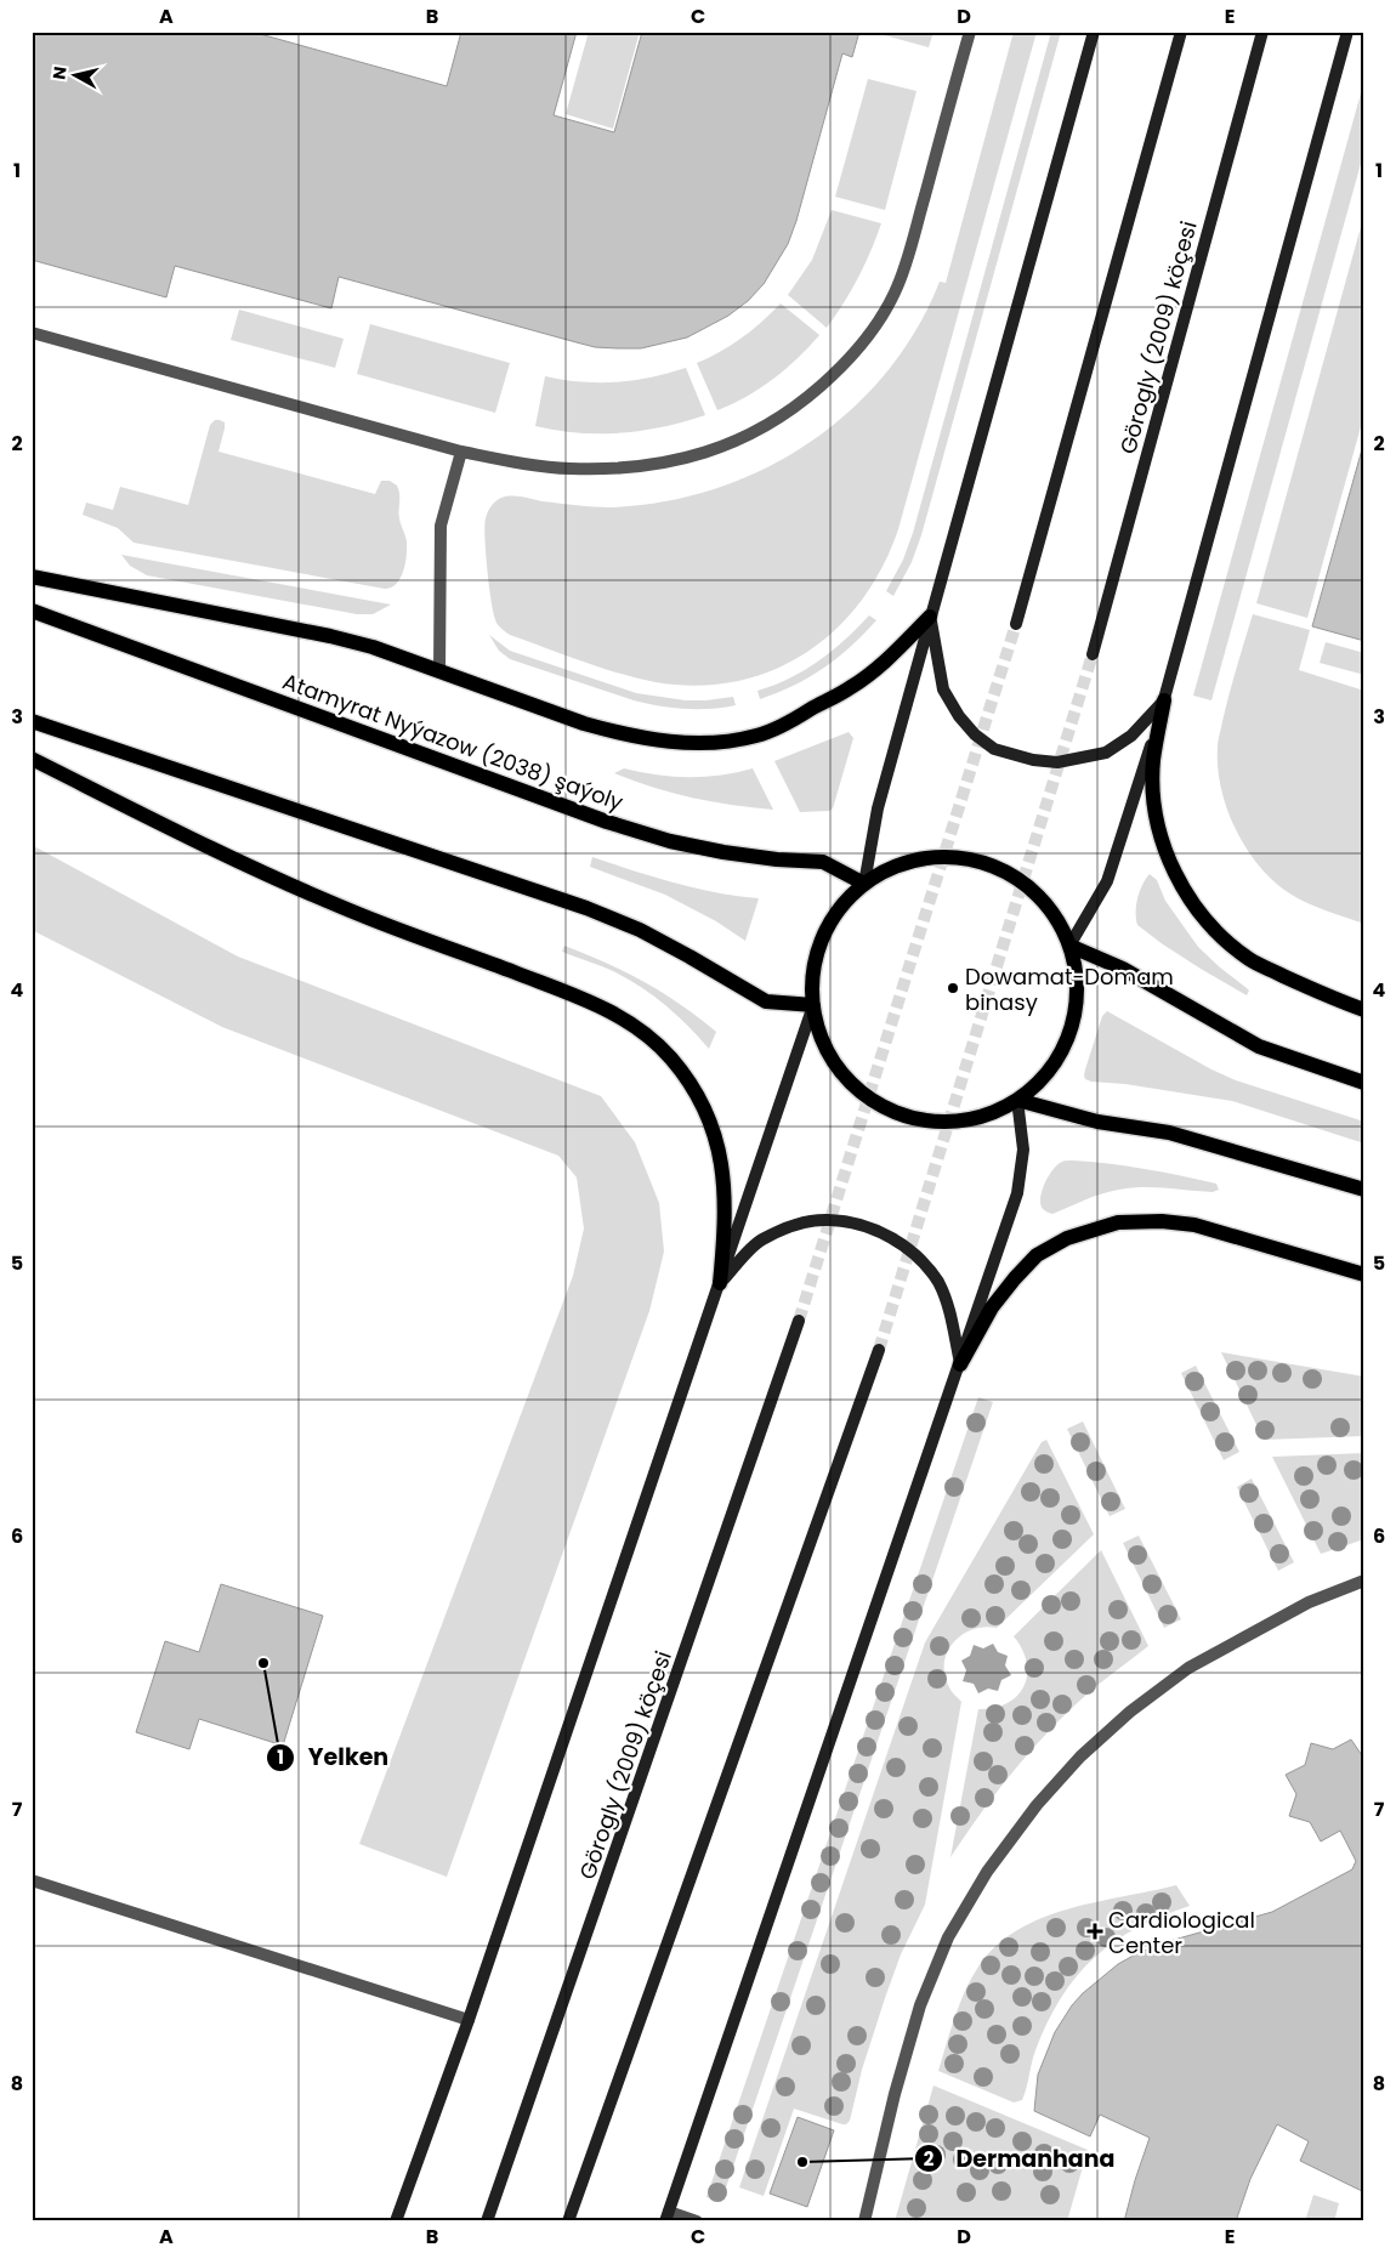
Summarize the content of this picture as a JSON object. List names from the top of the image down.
{
  "streets": {
    "main road": ["Görogly (2009) köçesi", "Atamyrat Nyýazow (2038) şaýoly"]
  },
  "places": {
    "other": ["Dowamat-Domam binasy", "Yelken", "Dermanhana"],
    "health": ["Cardiological Center"]
  },
  "north": "left",
  "grid": {
    "columns": [
      "A",
      "B",
      "C",
      "D",
      "E"
    ],
    "rows": [
      "1",
      "2",
      "3",
      "4",
      "5",
      "6",
      "7",
      "8"
    ]
  }
}
